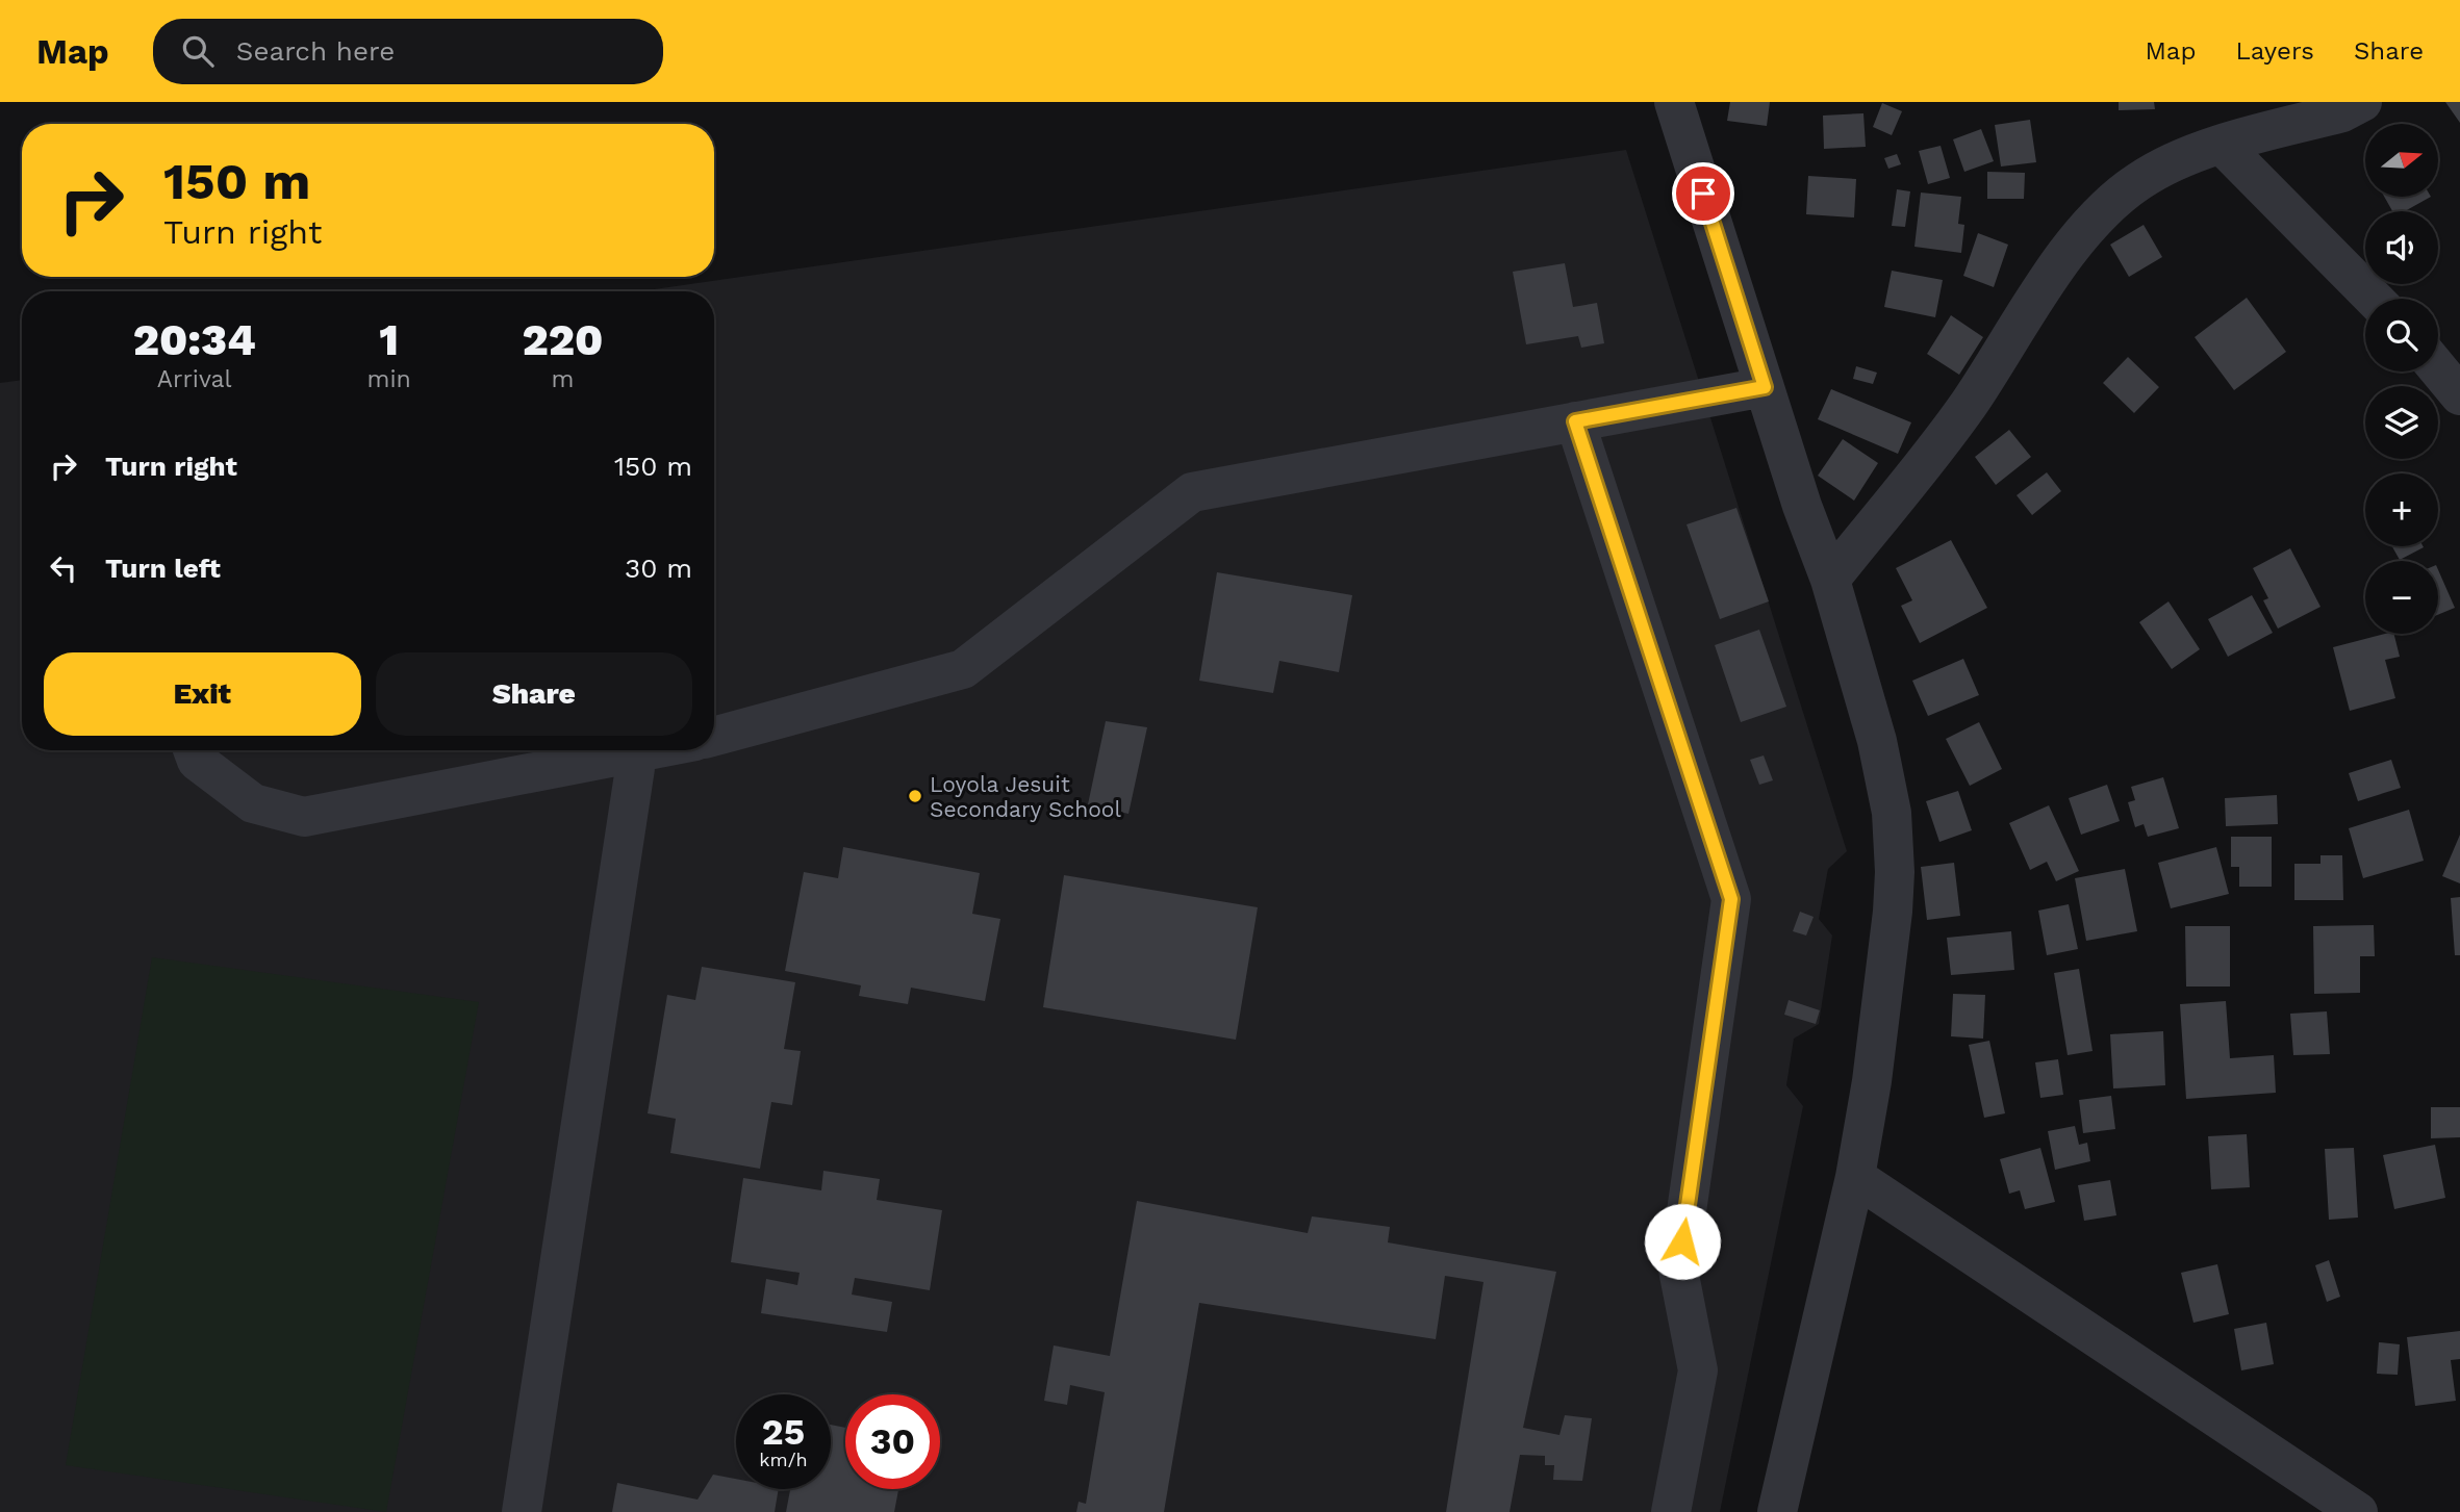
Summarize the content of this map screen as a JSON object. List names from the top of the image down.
{
  "places": ["Loyola Jesuit Secondary School"],
  "north": "right",
  "page": {
    "header": "Map",
    "search": "Search here",
    "nav": ["Map", "Layers", "Share"],
    "map_buttons": ["+", "−"],
    "turn": ["150 m", "Turn right"],
    "eta": [
      "20:34",
      "Arrival",
      "1",
      "min",
      "220",
      "m"
    ],
    "list": [
      {
        "name": "Turn right",
        "value": "150 m"
      },
      {
        "name": "Turn left",
        "value": "30 m"
      }
    ],
    "buttons": ["Exit", "Share"],
    "speed": "25 km/h",
    "limit": "30"
  }
}
